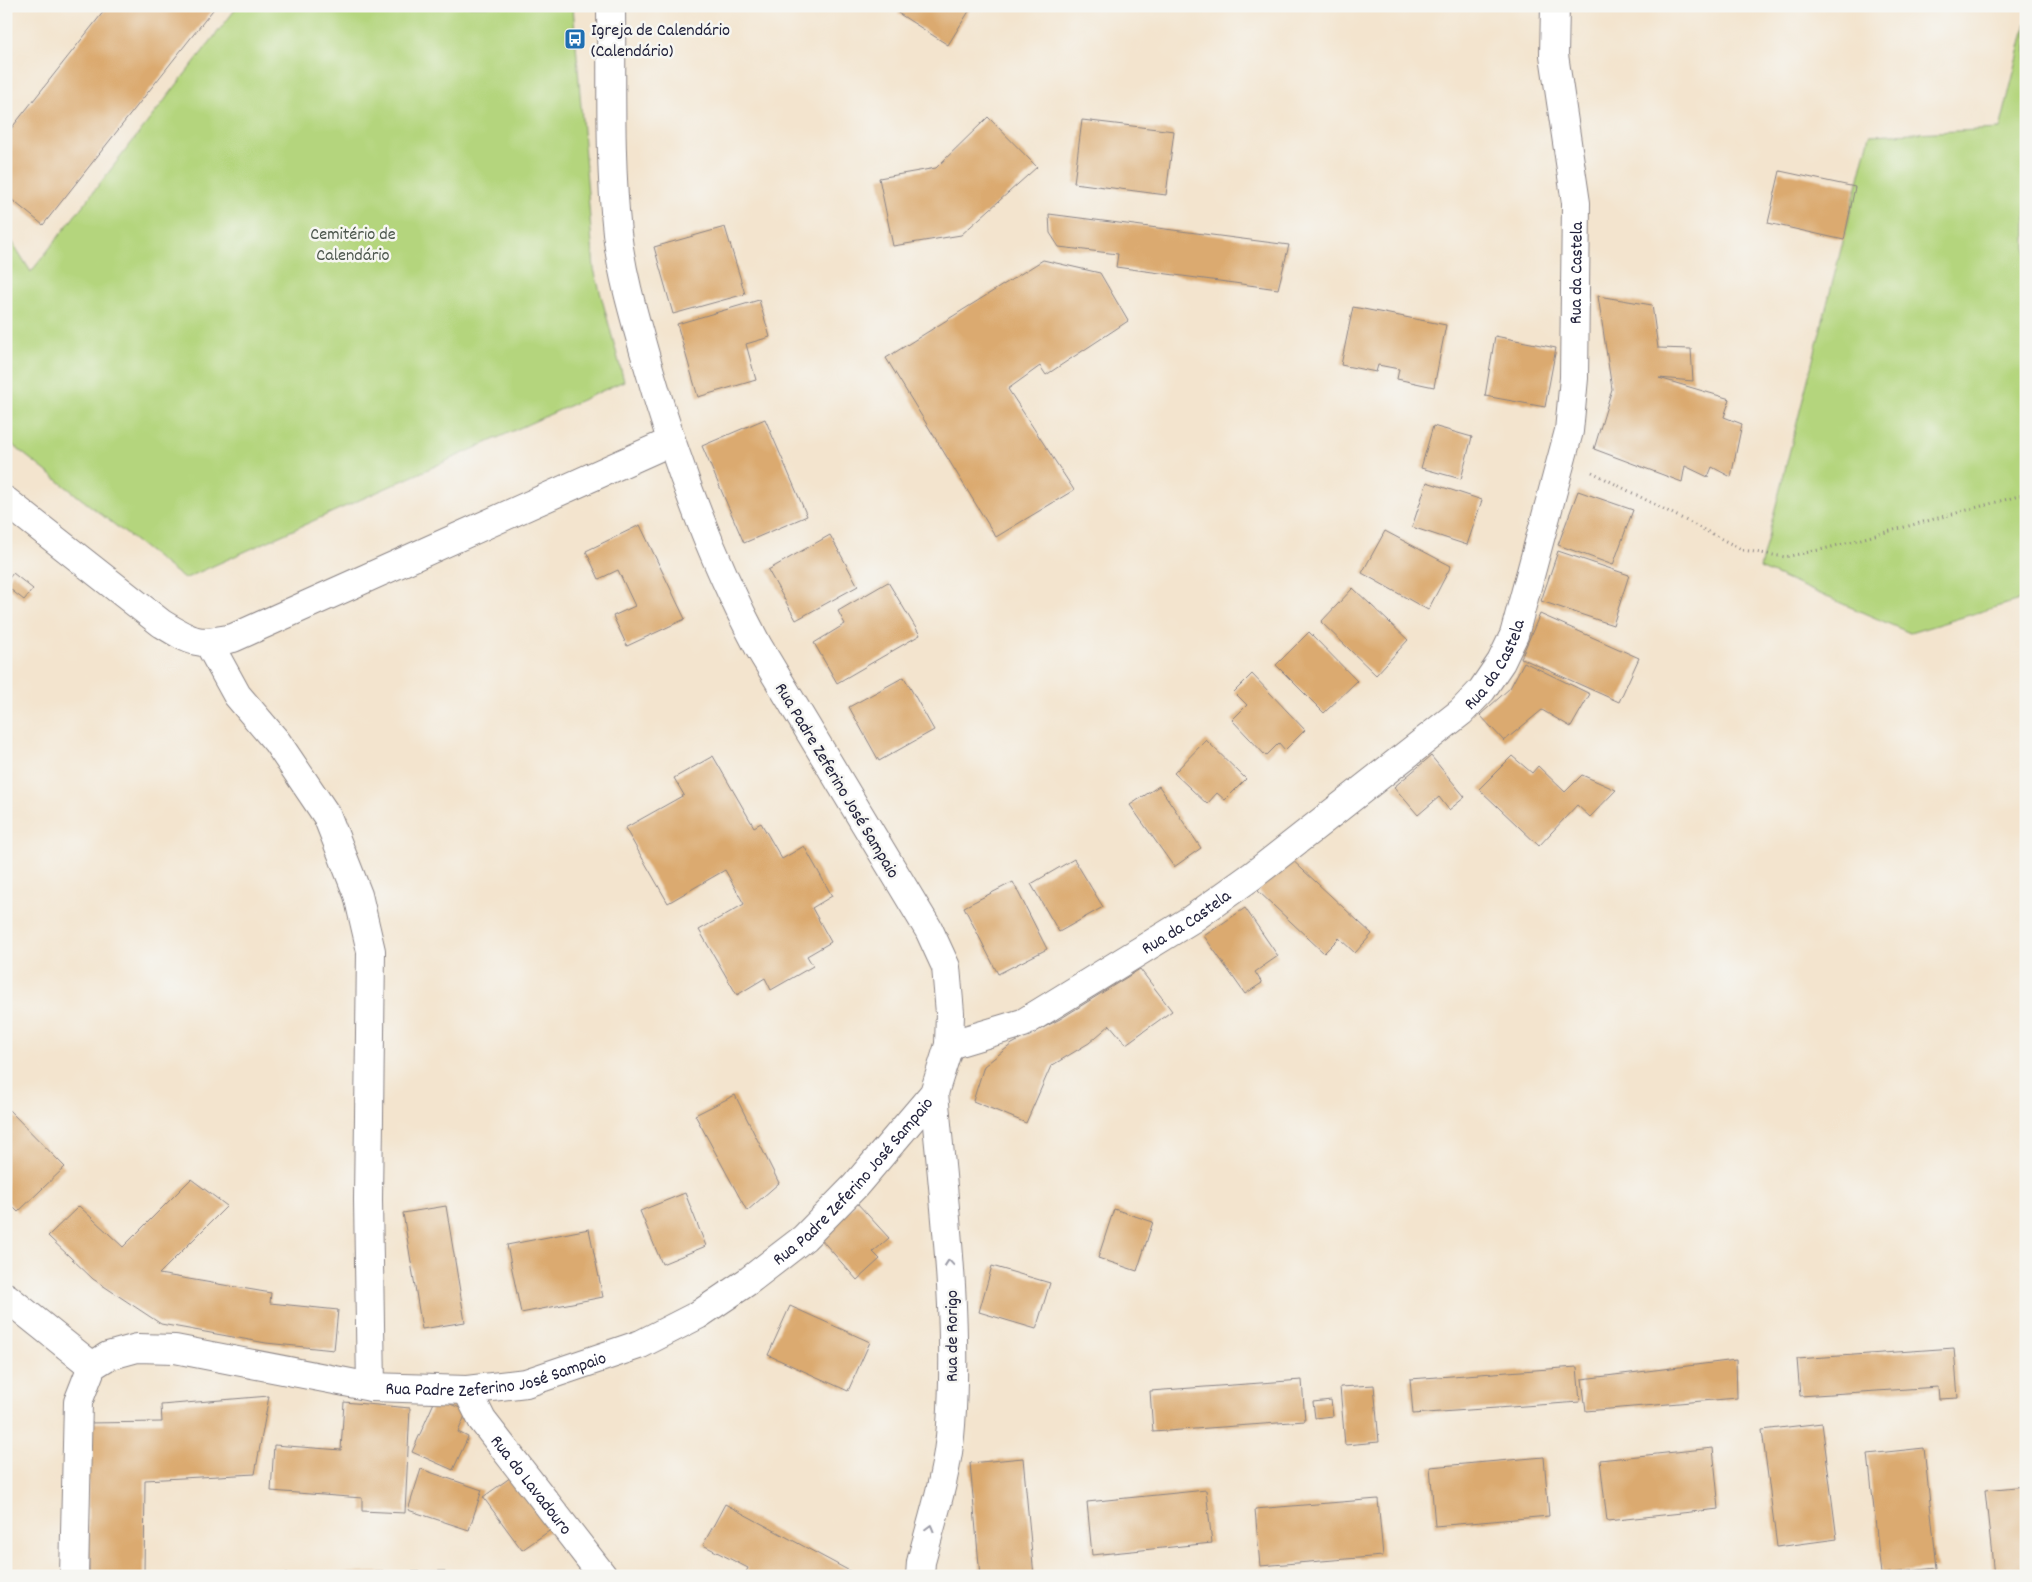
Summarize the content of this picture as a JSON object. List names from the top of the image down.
{
  "streets": {
    "street": [
      "Rua da Castela",
      "Rua Padre Zeferino José Sampaio",
      "Rua de Rorigo",
      "Rua do Lavadouro"
    ]
  },
  "crossings": [
    ["Rua da Castela", "Rua Padre Zeferino José Sampaio"],
    ["Rua Padre Zeferino José Sampaio", "Rua de Rorigo"],
    ["Rua Padre Zeferino José Sampaio", "Rua do Lavadouro"]
  ],
  "one_way": ["Rua de Rorigo"],
  "parks": ["Cemitério de Calendário"],
  "places": {
    "bus stop": ["Igreja de Calendário (Calendário)"]
  }
}
